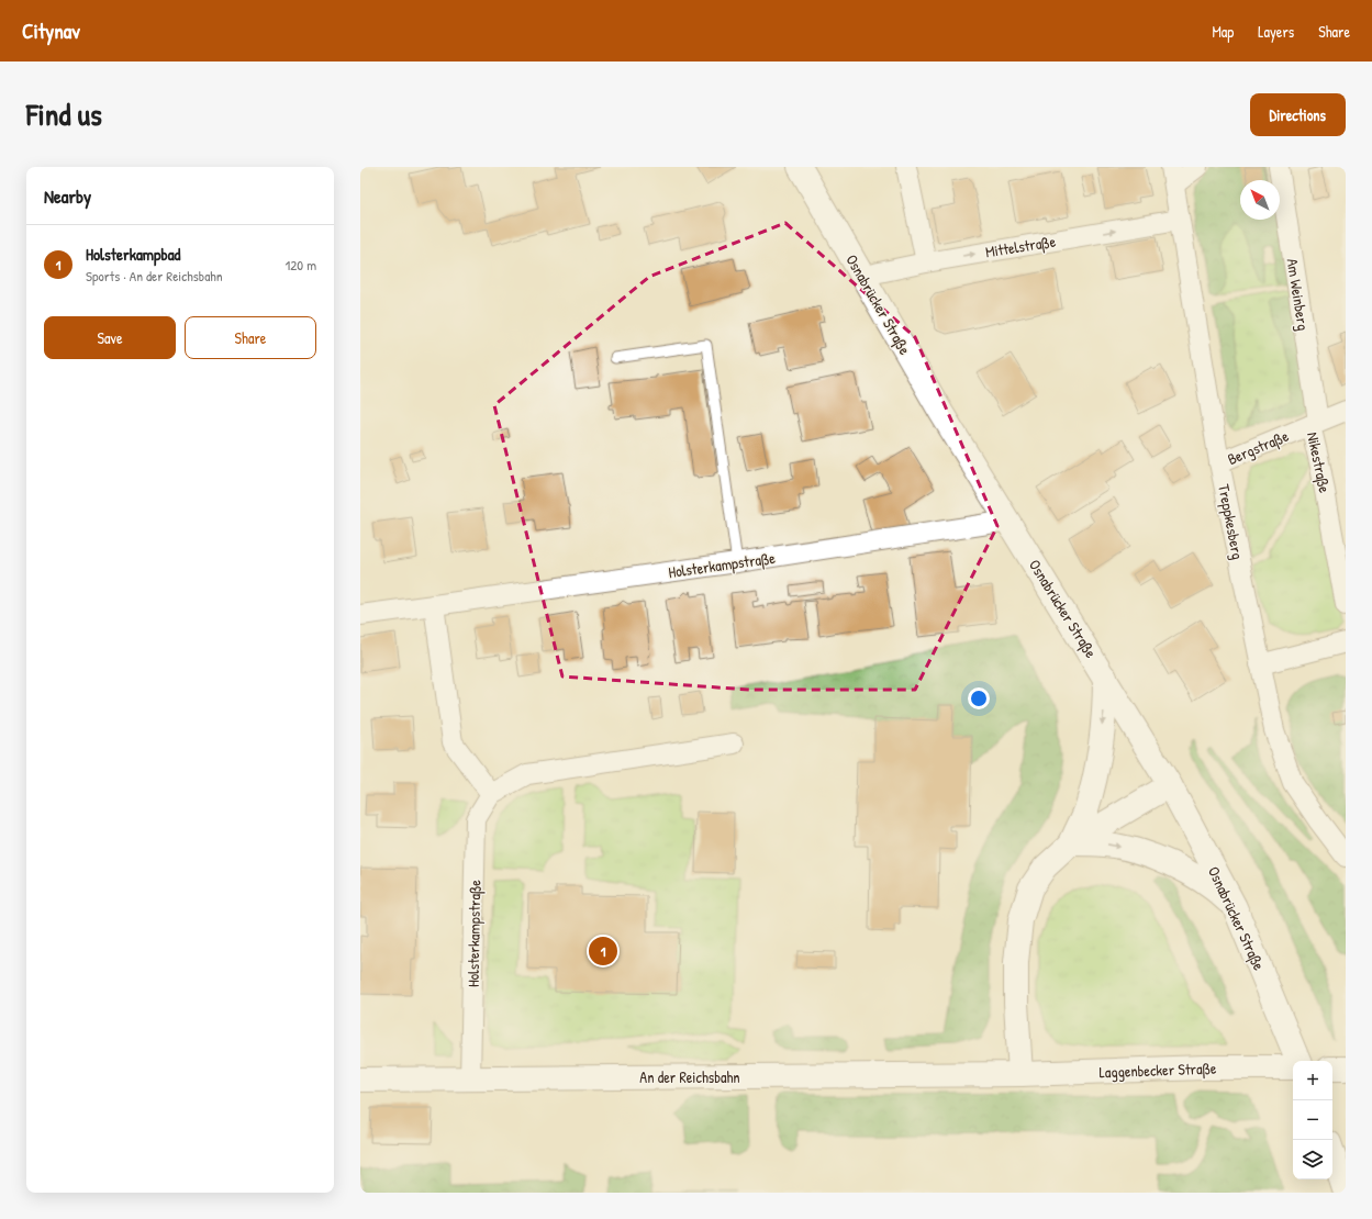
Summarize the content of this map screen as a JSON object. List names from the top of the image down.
{
  "streets": {
    "main road": ["Osnabrücker Straße", "Laggenbecker Straße", "An der Reichsbahn"],
    "street": [
      "Mittelstraße",
      "Am Weinberg",
      "Bergstraße",
      "Nikestraße",
      "Treppkesberg",
      "Holsterkampstraße"
    ]
  },
  "crossings": [
    ["Mittelstraße", "Osnabrücker Straße"],
    ["Mittelstraße", "Treppkesberg"],
    ["Am Weinberg", "Bergstraße"],
    ["Am Weinberg", "Nikestraße"],
    ["Osnabrücker Straße", "Holsterkampstraße"],
    ["Bergstraße", "Nikestraße"],
    ["Bergstraße", "Treppkesberg"],
    ["Holsterkampstraße", "An der Reichsbahn"],
    ["Laggenbecker Straße", "An der Reichsbahn"]
  ],
  "one_way": ["Mittelstraße"],
  "north": "top left",
  "page": {
    "header": "Citynav",
    "nav": ["Map", "Layers", "Share"],
    "title": "Find us",
    "buttons": [
      "Directions",
      ["Save", "Share"]
    ],
    "heading": "Nearby",
    "list": [
      {
        "mark": "1",
        "name": "Holsterkampbad",
        "note": "Sports · An der Reichsbahn",
        "value": "120 m"
      }
    ],
    "pins": "1",
    "map_buttons": ["+", "−"]
  }
}
